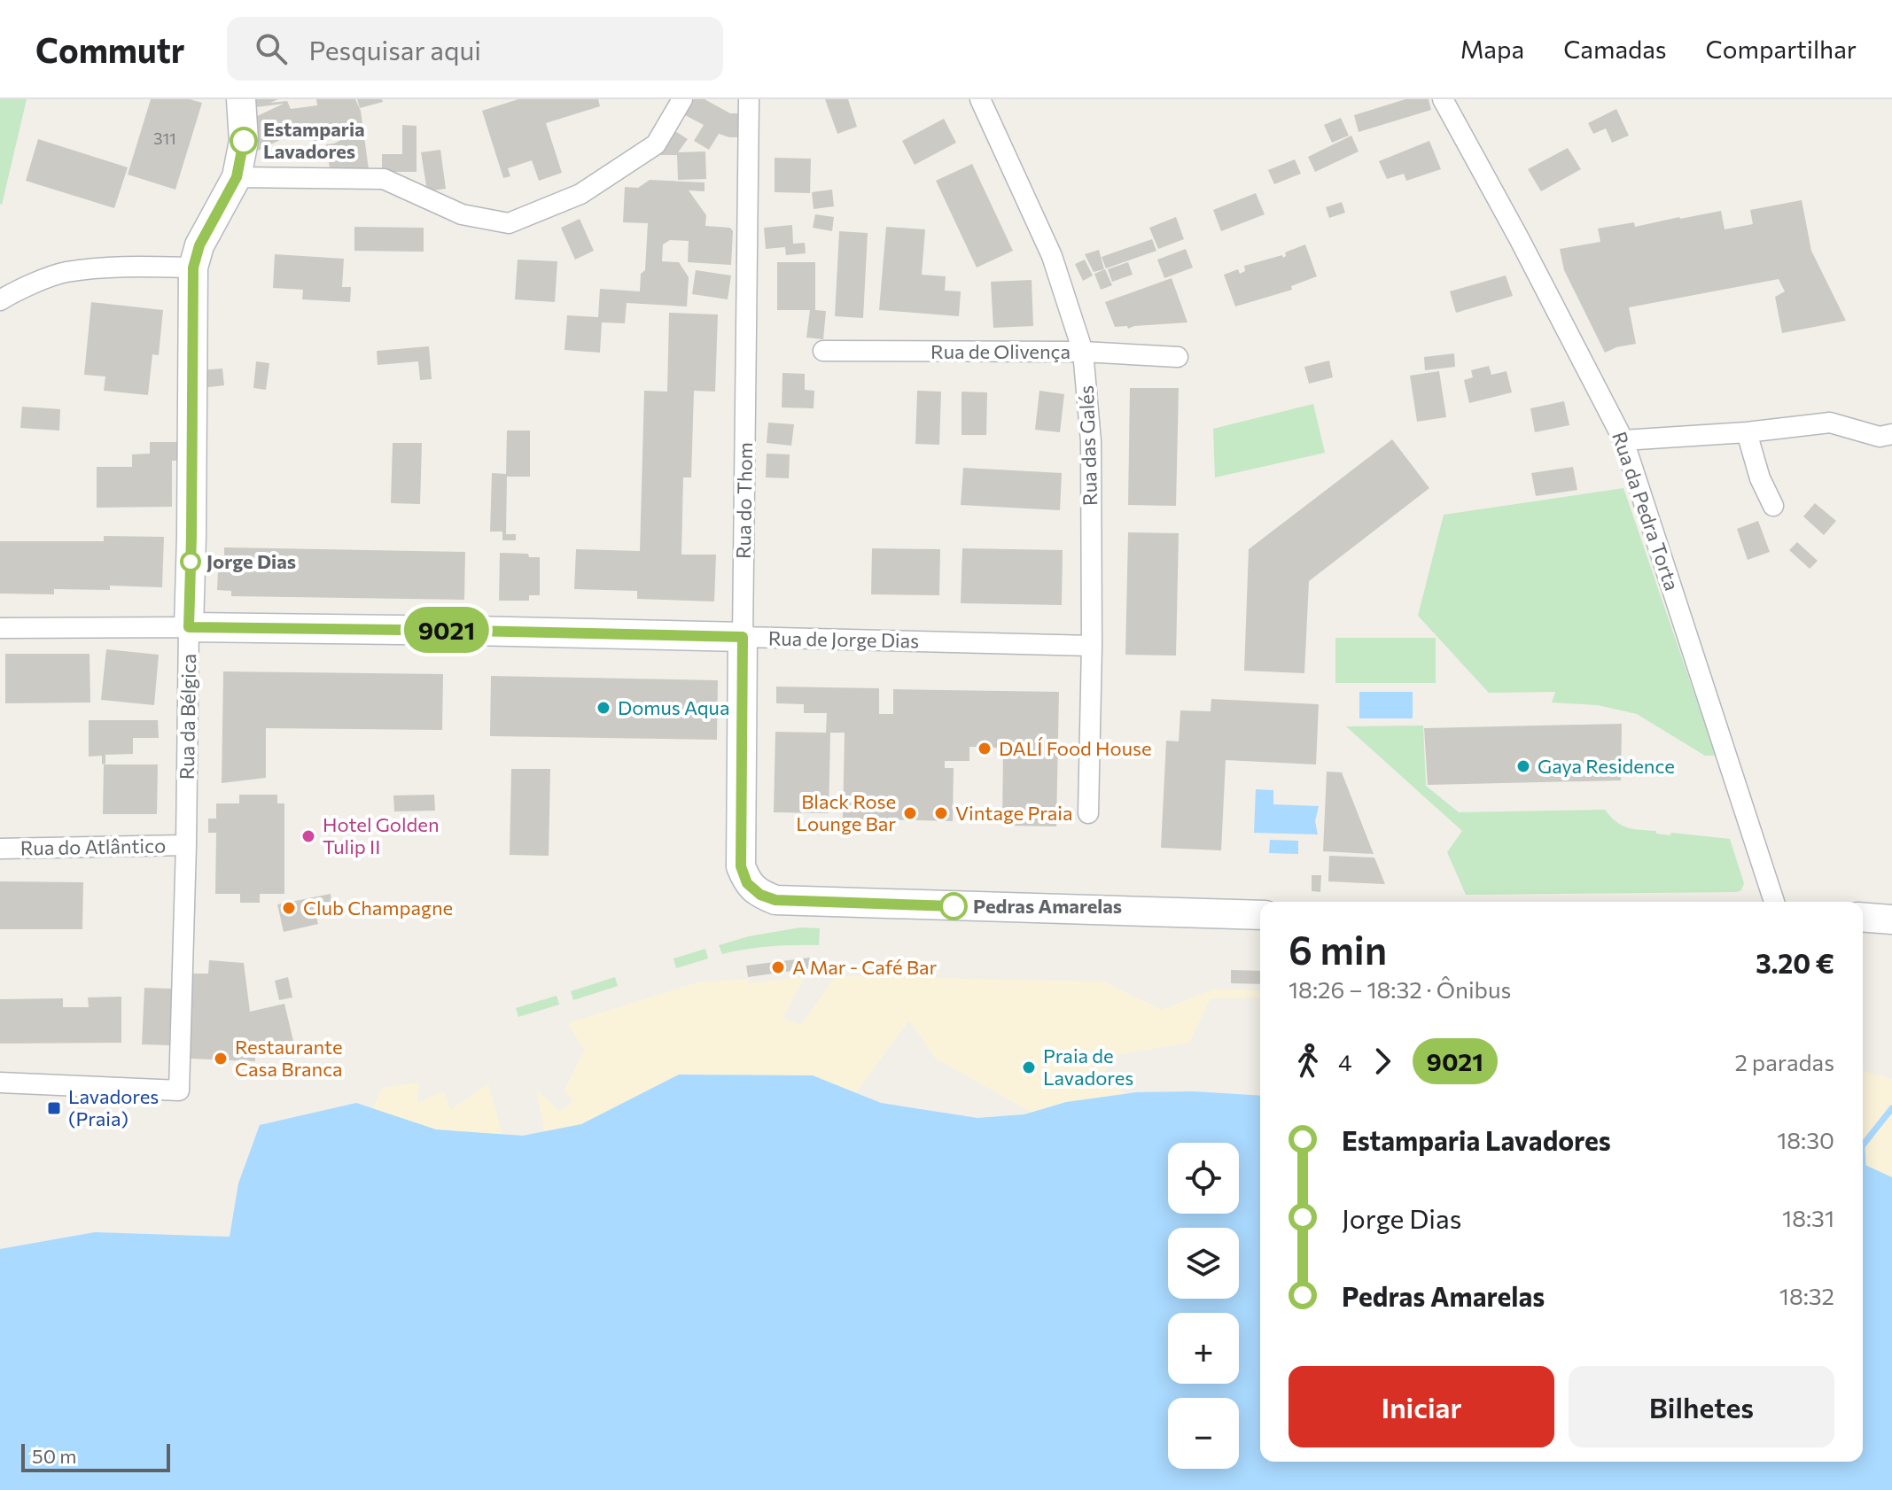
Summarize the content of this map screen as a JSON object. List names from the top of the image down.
{
  "streets": {
    "main road": ["Rua do Thom", "Rua de Jorge Dias", "Rua da Bélgica"],
    "street": [
      "Rua de Olivença",
      "Rua das Galés",
      "Rua da Pedra Torta",
      "Rua do Atlântico"
    ]
  },
  "crossings": [
    ["Rua de Olivença", "Rua das Galés"],
    ["Rua das Galés", "Rua de Jorge Dias"],
    ["Rua do Thom", "Rua de Jorge Dias"],
    ["Rua de Jorge Dias", "Rua da Bélgica"],
    ["Rua da Bélgica", "Rua do Atlântico"]
  ],
  "places": {
    "other": [
      "Estamparia Lavadores",
      "Jorge Dias",
      "Domus Aqua",
      "DALÍ Food House",
      "Gaya Residence",
      "Black Rose Lounge Bar",
      "Vintage Praia",
      "Hotel Golden Tulip II",
      "Pedras Amarelas",
      "Club Champagne",
      "A Mar - Café Bar",
      "Restaurante Casa Branca",
      "Praia de Lavadores"
    ],
    "transit": ["Lavadores (Praia)"]
  },
  "lines": ["bus line 9021"],
  "house_numbers": ["311"],
  "scale_bar": "50 m",
  "page": {
    "header": "Commutr",
    "search": "Pesquisar aqui",
    "nav": ["Mapa", "Camadas", "Compartilhar"],
    "on_map": "9021",
    "heading": ["6 min", "18:26 – 18:32 · Ônibus", "3.20 €"],
    "legs": ["4", "9021", "2 paradas"],
    "list": [
      {
        "name": "Estamparia Lavadores",
        "value": "18:30"
      },
      {
        "name": "Jorge Dias",
        "value": "18:31"
      },
      {
        "name": "Pedras Amarelas",
        "value": "18:32"
      }
    ],
    "map_buttons": ["+", "−"],
    "buttons": ["Iniciar", "Bilhetes"],
    "scale": "50 m"
  }
}
